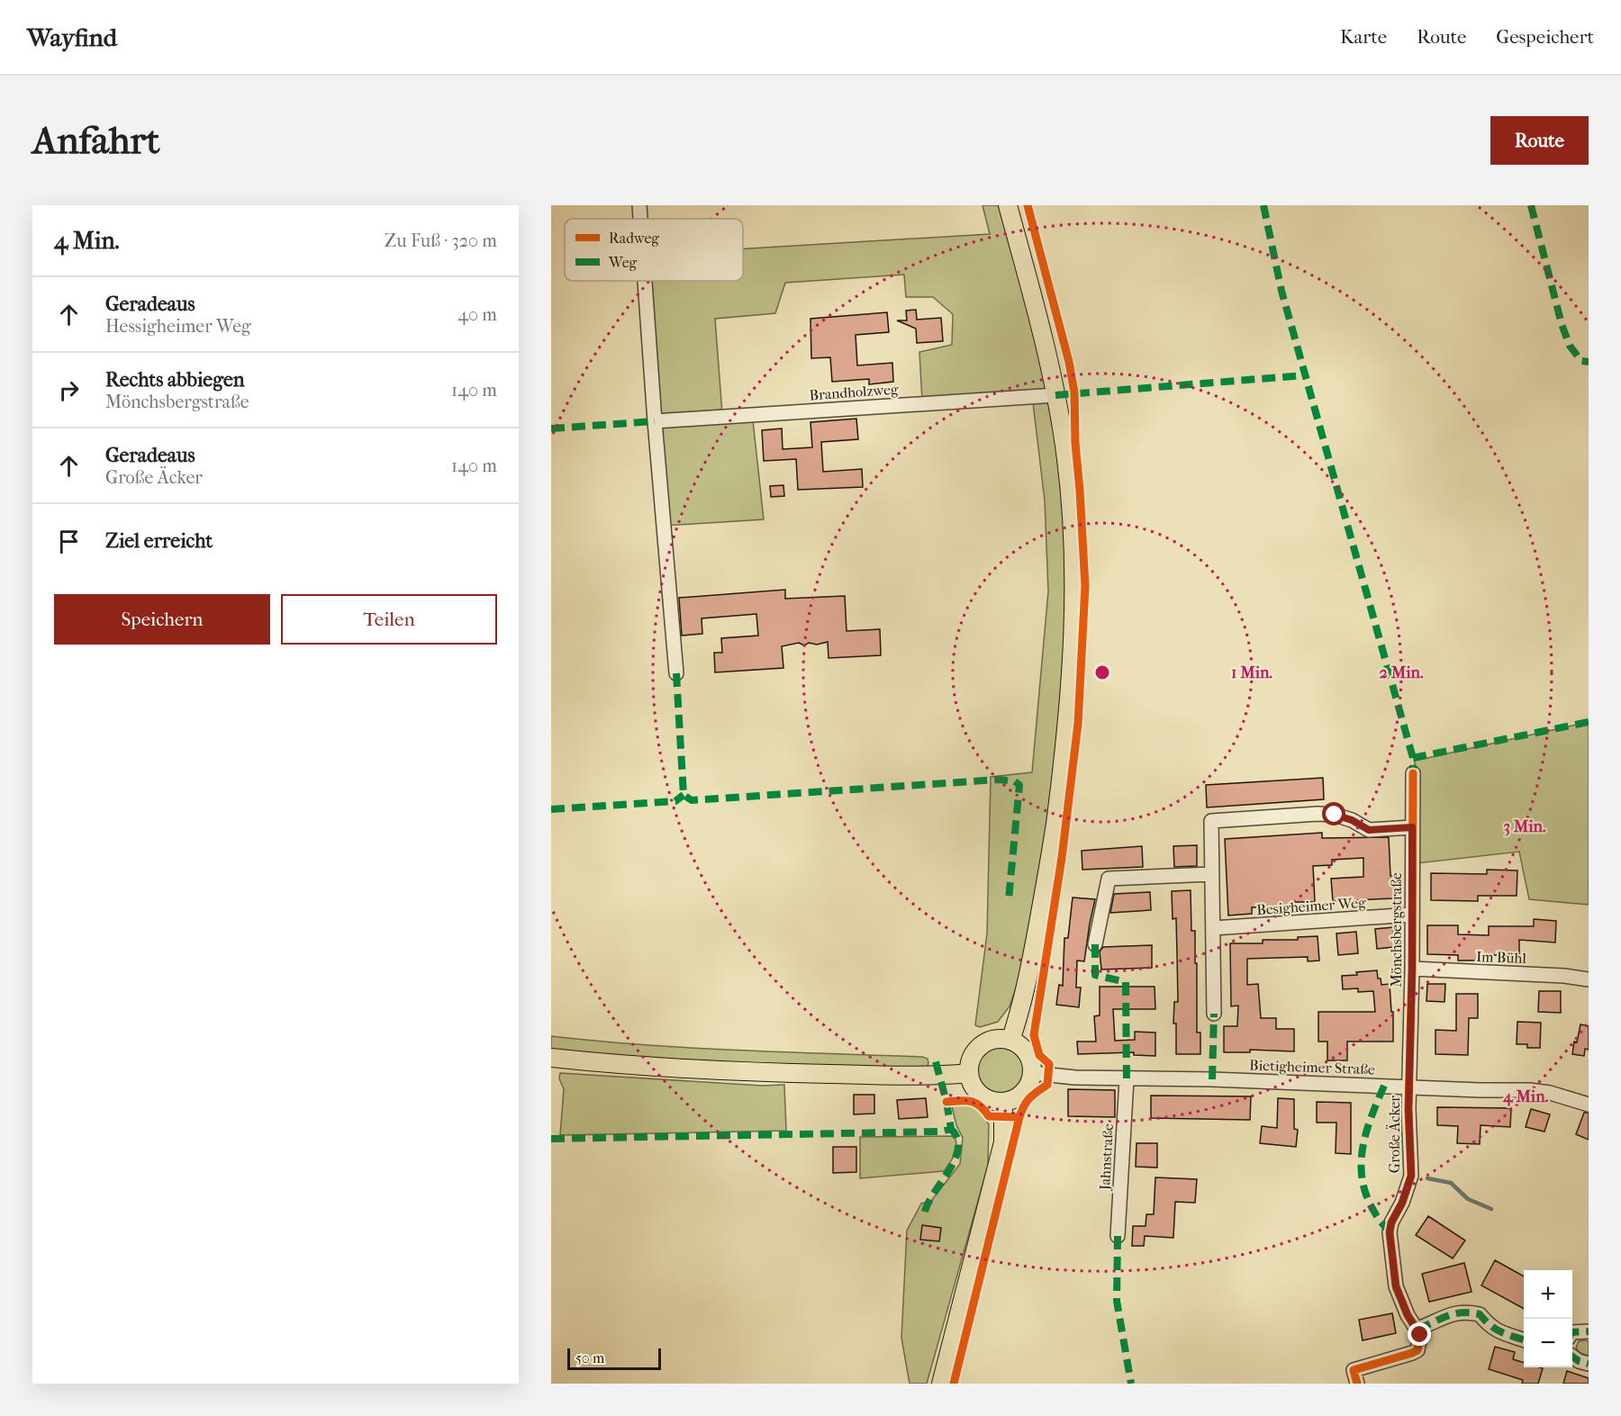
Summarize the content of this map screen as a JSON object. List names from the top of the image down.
{
  "streets": {
    "street": [
      "Brandholzweg",
      "Besigheimer Weg",
      "Mönchsbergstraße",
      "Im Bühl",
      "Bietigheimer Straße",
      "Große Äcker",
      "Jahnstraße"
    ]
  },
  "crossings": [
    ["Besigheimer Weg", "Mönchsbergstraße"],
    ["Mönchsbergstraße", "Im Bühl"],
    ["Mönchsbergstraße", "Bietigheimer Straße"],
    ["Mönchsbergstraße", "Große Äcker"],
    ["Bietigheimer Straße", "Große Äcker"],
    ["Bietigheimer Straße", "Jahnstraße"]
  ],
  "legend": ["Radweg", "Weg"],
  "scale_bar": "50 m",
  "page": {
    "header": "Wayfind",
    "nav": ["Karte", "Route", "Gespeichert"],
    "buttons": [
      "Route",
      ["Speichern", "Teilen"]
    ],
    "title": "Anfahrt",
    "heading": ["4 Min.", "Zu Fuß · 320 m"],
    "list": [
      ["Geradeaus", "Hessigheimer Weg", "40 m"],
      ["Rechts abbiegen", "Mönchsbergstraße", "140 m"],
      ["Geradeaus", "Große Äcker", "140 m"],
      "Ziel erreicht"
    ],
    "map_buttons": ["+", "−"],
    "scale": "50 m"
  },
  "rings": [
    "1 Min.",
    "2 Min.",
    "3 Min.",
    "4 Min."
  ]
}
